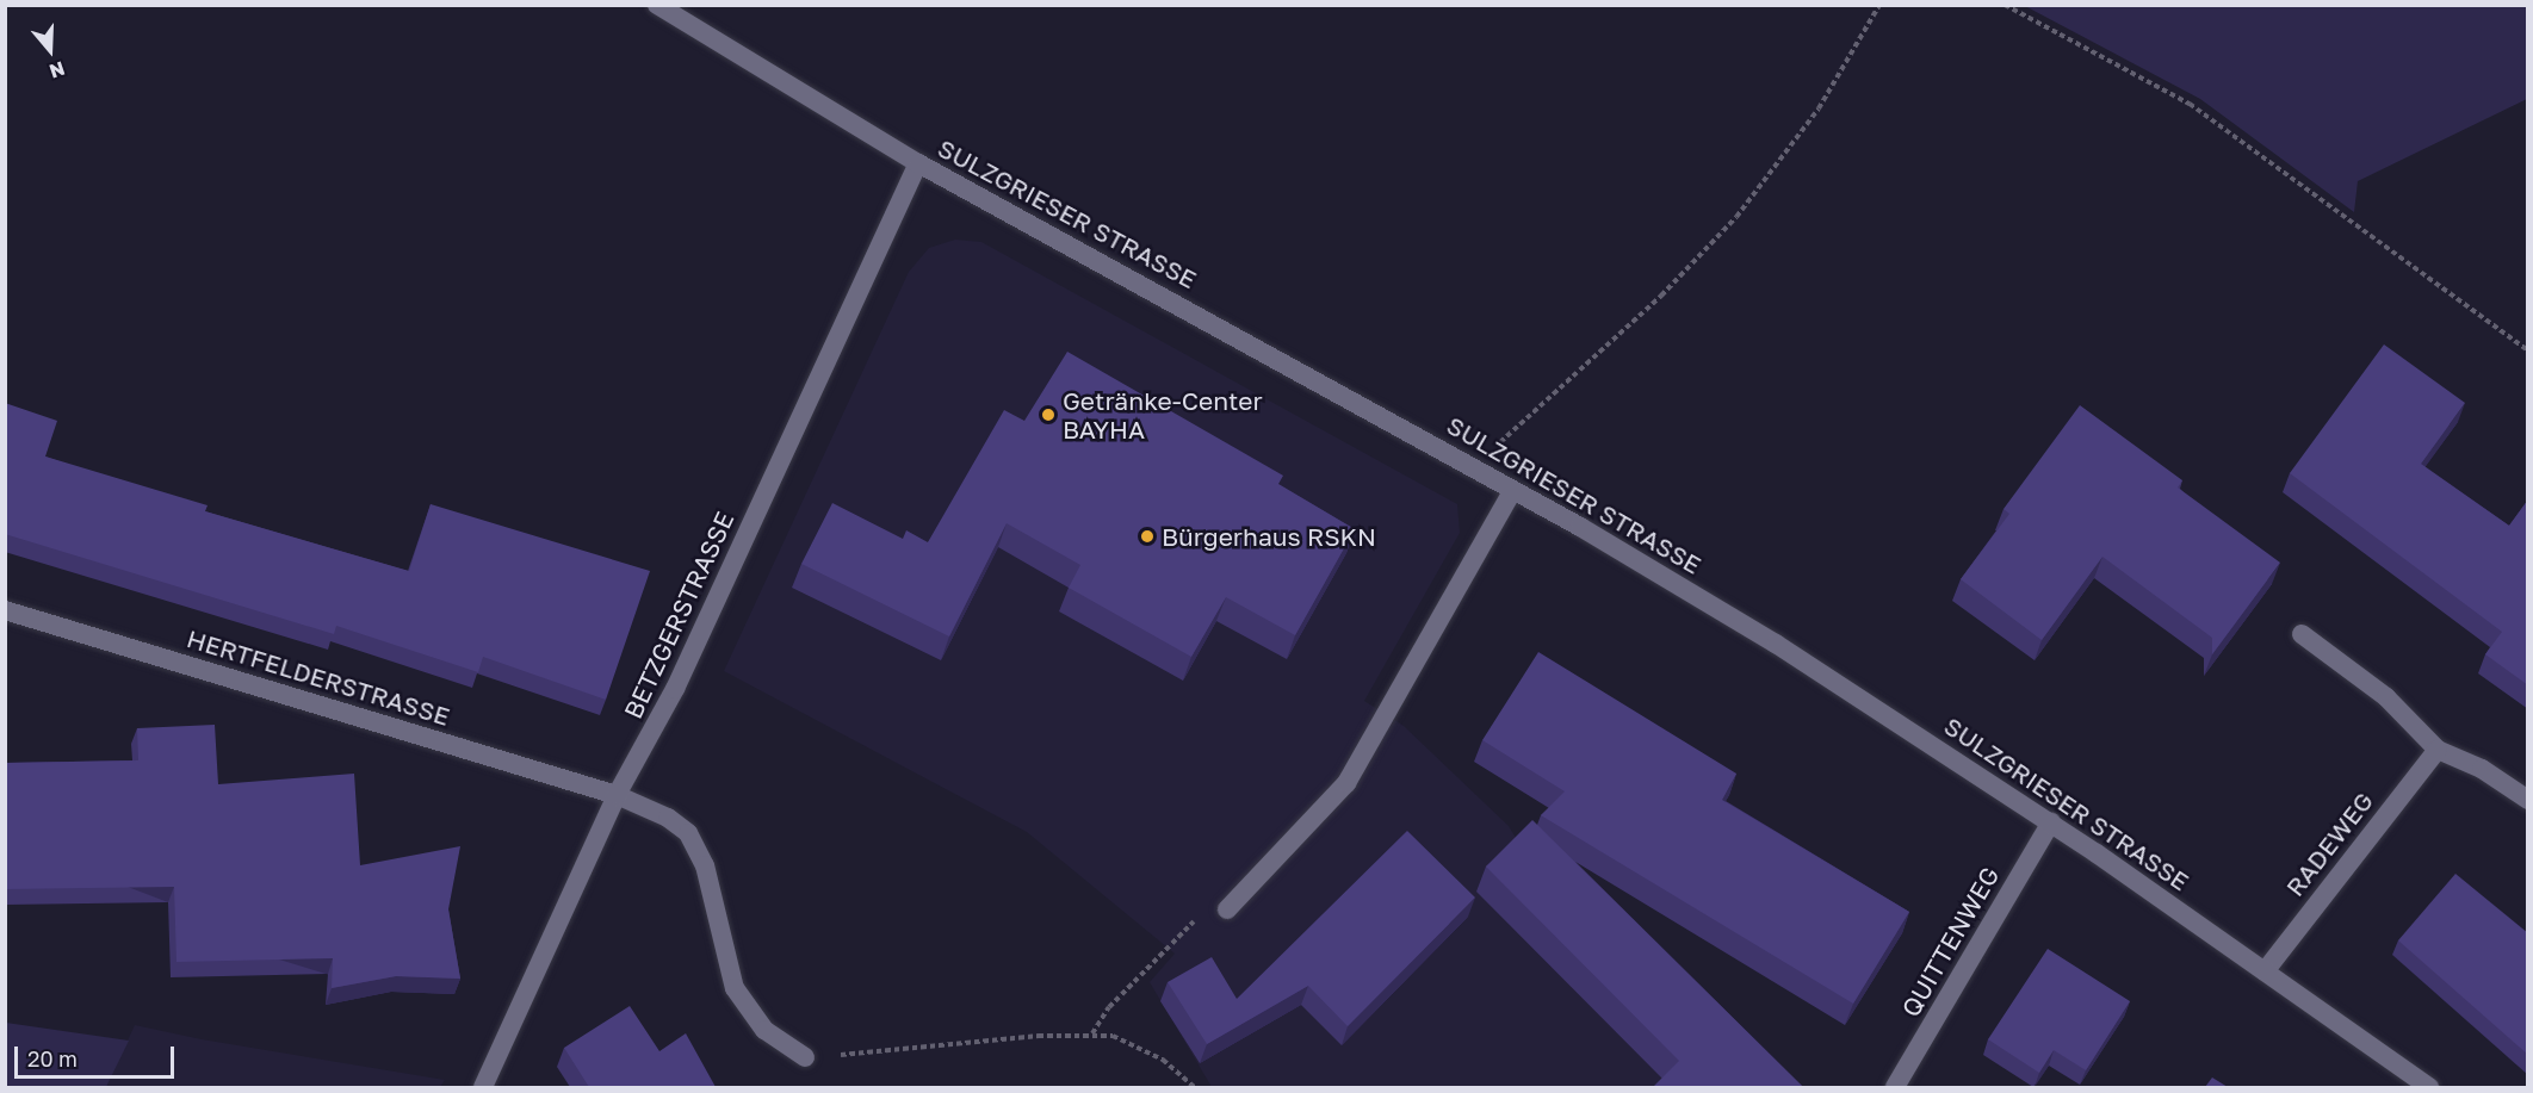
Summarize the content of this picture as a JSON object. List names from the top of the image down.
{
  "streets": {
    "street": [
      "SULZGRIESER STRASSE",
      "BETZGERSTRASSE",
      "HERTFELDERSTRASSE",
      "RADEWEG",
      "QUITTENWEG"
    ]
  },
  "crossings": [
    ["SULZGRIESER STRASSE", "BETZGERSTRASSE"],
    ["SULZGRIESER STRASSE", "RADEWEG"],
    ["SULZGRIESER STRASSE", "QUITTENWEG"],
    ["BETZGERSTRASSE", "HERTFELDERSTRASSE"]
  ],
  "places": ["Getränke-Center BAYHA", "Bürgerhaus RSKN"],
  "scale_bar": "20 m",
  "north": "bottom"
}
